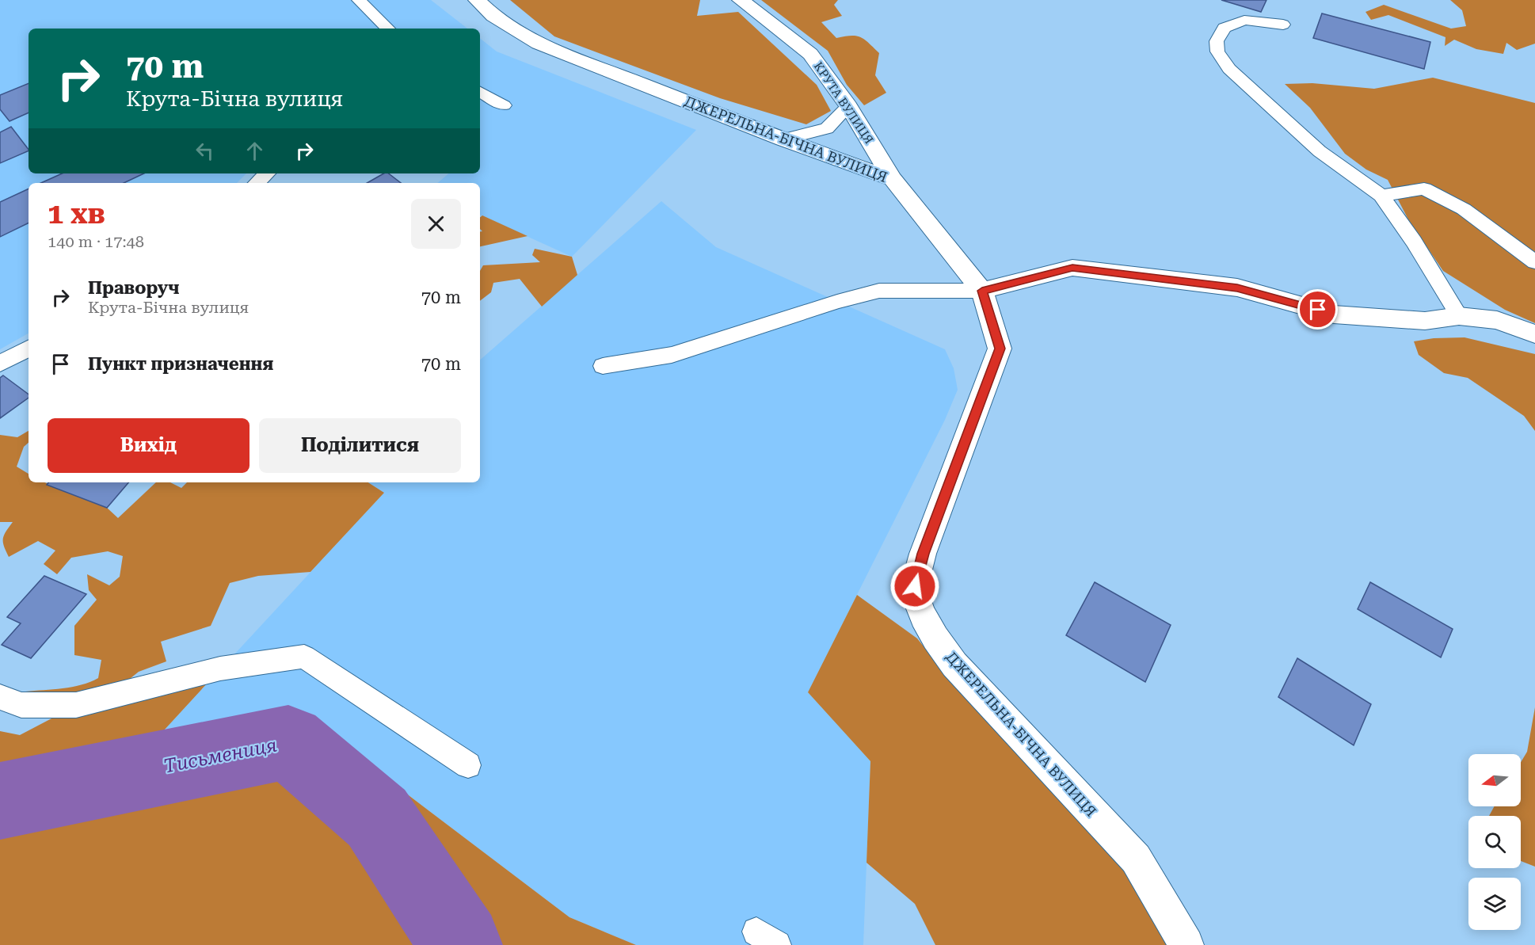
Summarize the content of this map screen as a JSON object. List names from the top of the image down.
{
  "streets": {
    "street": ["КРУТА ВУЛИЦЯ", "ДЖЕРЕЛЬНА-БІЧНА ВУЛИЦЯ"]
  },
  "crossings": [
    ["КРУТА ВУЛИЦЯ", "ДЖЕРЕЛЬНА-БІЧНА ВУЛИЦЯ"]
  ],
  "water": ["Тисьмениця"],
  "north": "left",
  "page": {
    "turn": ["70 m", "Крута-Бічна вулиця"],
    "heading": ["1 хв", "140 m · 17:48"],
    "list": [
      {
        "name": "Праворуч",
        "note": "Крута-Бічна вулиця",
        "value": "70 m"
      },
      {
        "name": "Пункт призначення",
        "value": "70 m"
      }
    ],
    "buttons": ["Вихід", "Поділитися"]
  }
}
